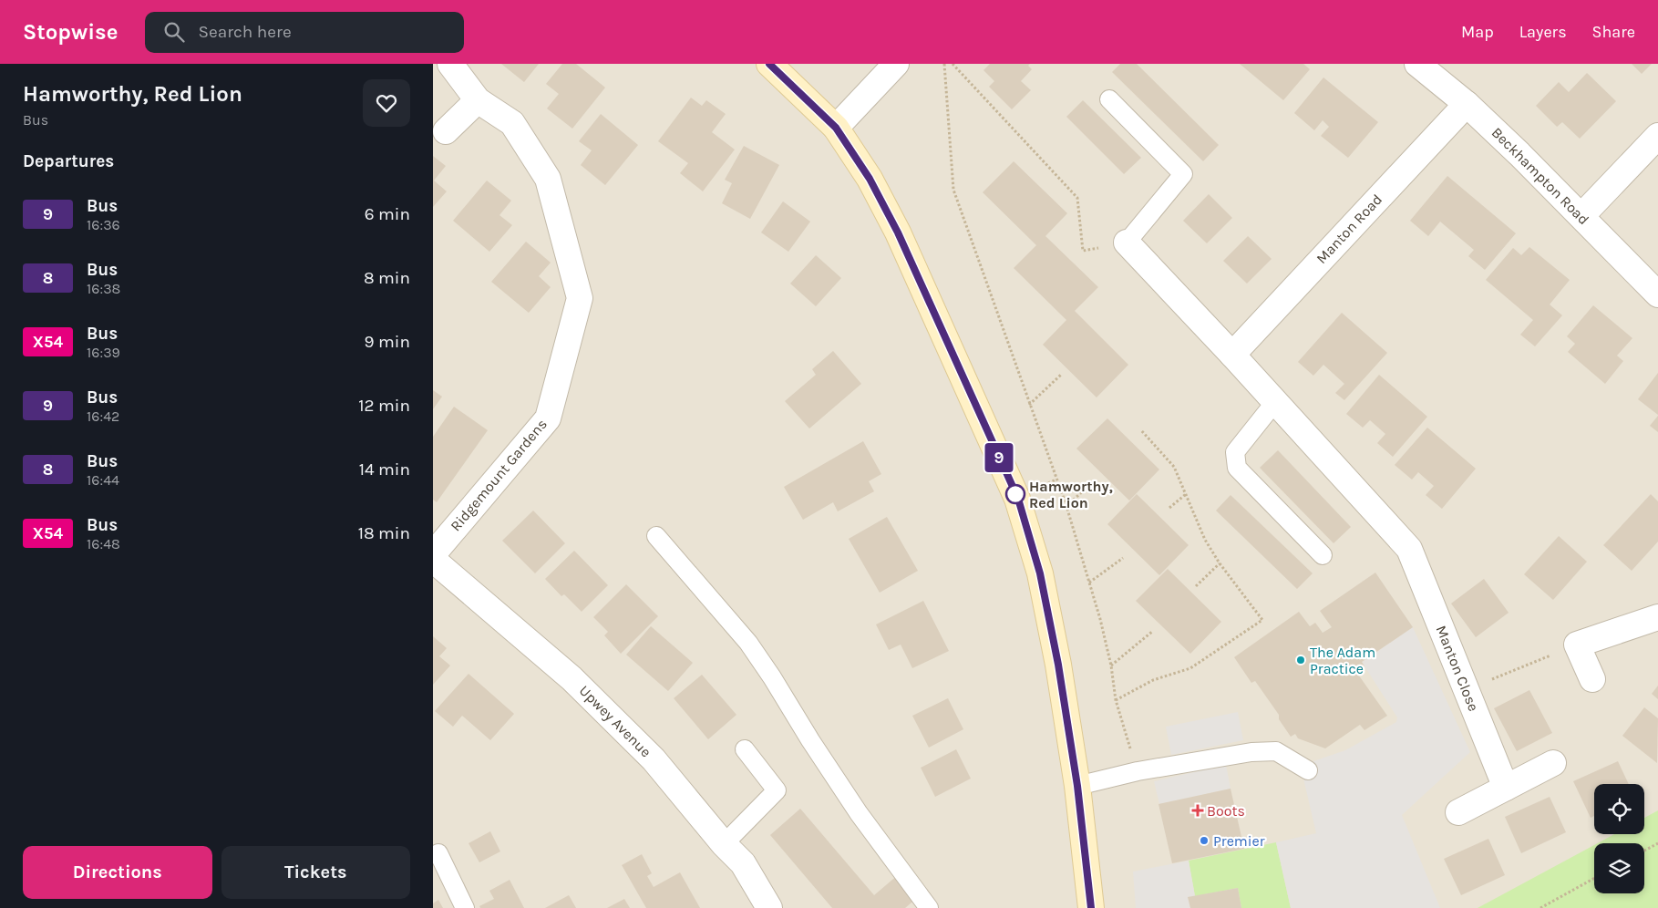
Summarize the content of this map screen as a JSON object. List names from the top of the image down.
{
  "streets": {
    "street": [
      "Beckhampton Road",
      "Manton Road",
      "Ridgemount Gardens",
      "Manton Close",
      "Upwey Avenue"
    ]
  },
  "crossings": [
    ["Beckhampton Road", "Manton Road"]
  ],
  "places": {
    "other": ["Hamworthy, Red Lion", "The Adam Practice", "Premier"],
    "health": ["Boots"]
  },
  "lines": ["bus line 9"],
  "page": {
    "header": "Stopwise",
    "search": "Search here",
    "nav": ["Map", "Layers", "Share"],
    "heading": [
      ["Hamworthy, Red Lion", "Bus"],
      "Departures"
    ],
    "on_map": "9",
    "list": [
      {
        "mark": "9",
        "name": "Bus",
        "note": "16:36",
        "value": "6 min"
      },
      {
        "mark": "8",
        "name": "Bus",
        "note": "16:38",
        "value": "8 min"
      },
      {
        "mark": "X54",
        "name": "Bus",
        "note": "16:39",
        "value": "9 min"
      },
      {
        "mark": "9",
        "name": "Bus",
        "note": "16:42",
        "value": "12 min"
      },
      {
        "mark": "8",
        "name": "Bus",
        "note": "16:44",
        "value": "14 min"
      },
      {
        "mark": "X54",
        "name": "Bus",
        "note": "16:48",
        "value": "18 min"
      }
    ],
    "buttons": ["Directions", "Tickets"]
  }
}
